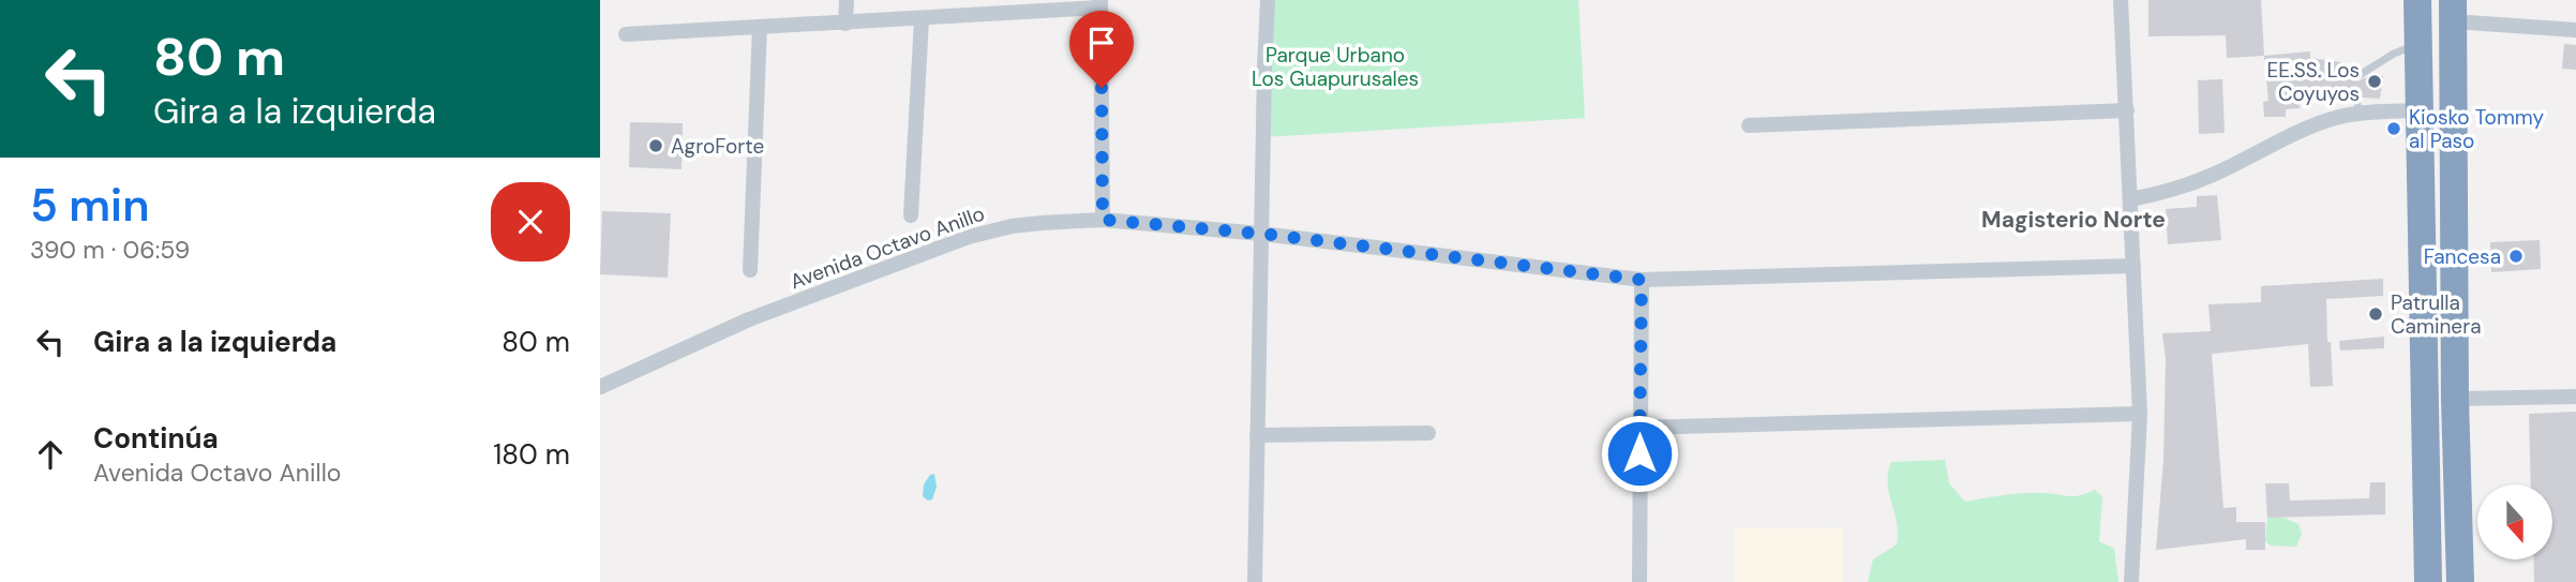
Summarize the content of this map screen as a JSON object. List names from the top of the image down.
{
  "streets": {
    "street": ["Avenida Octavo Anillo"]
  },
  "districts": ["Magisterio Norte"],
  "parks": ["Parque Urbano Los Guapurusales"],
  "places": [
    "EE.SS. Los Coyuyos",
    "Kiosko Tommy al Paso",
    "AgroForte",
    "Fancesa",
    "Patrulla Caminera"
  ],
  "north": "bottom",
  "page": {
    "turn": ["80 m", "Gira a la izquierda"],
    "heading": ["5 min", "390 m · 06:59"],
    "list": [
      {
        "name": "Gira a la izquierda",
        "value": "80 m"
      },
      {
        "name": "Continúa",
        "note": "Avenida Octavo Anillo",
        "value": "180 m"
      }
    ]
  }
}
